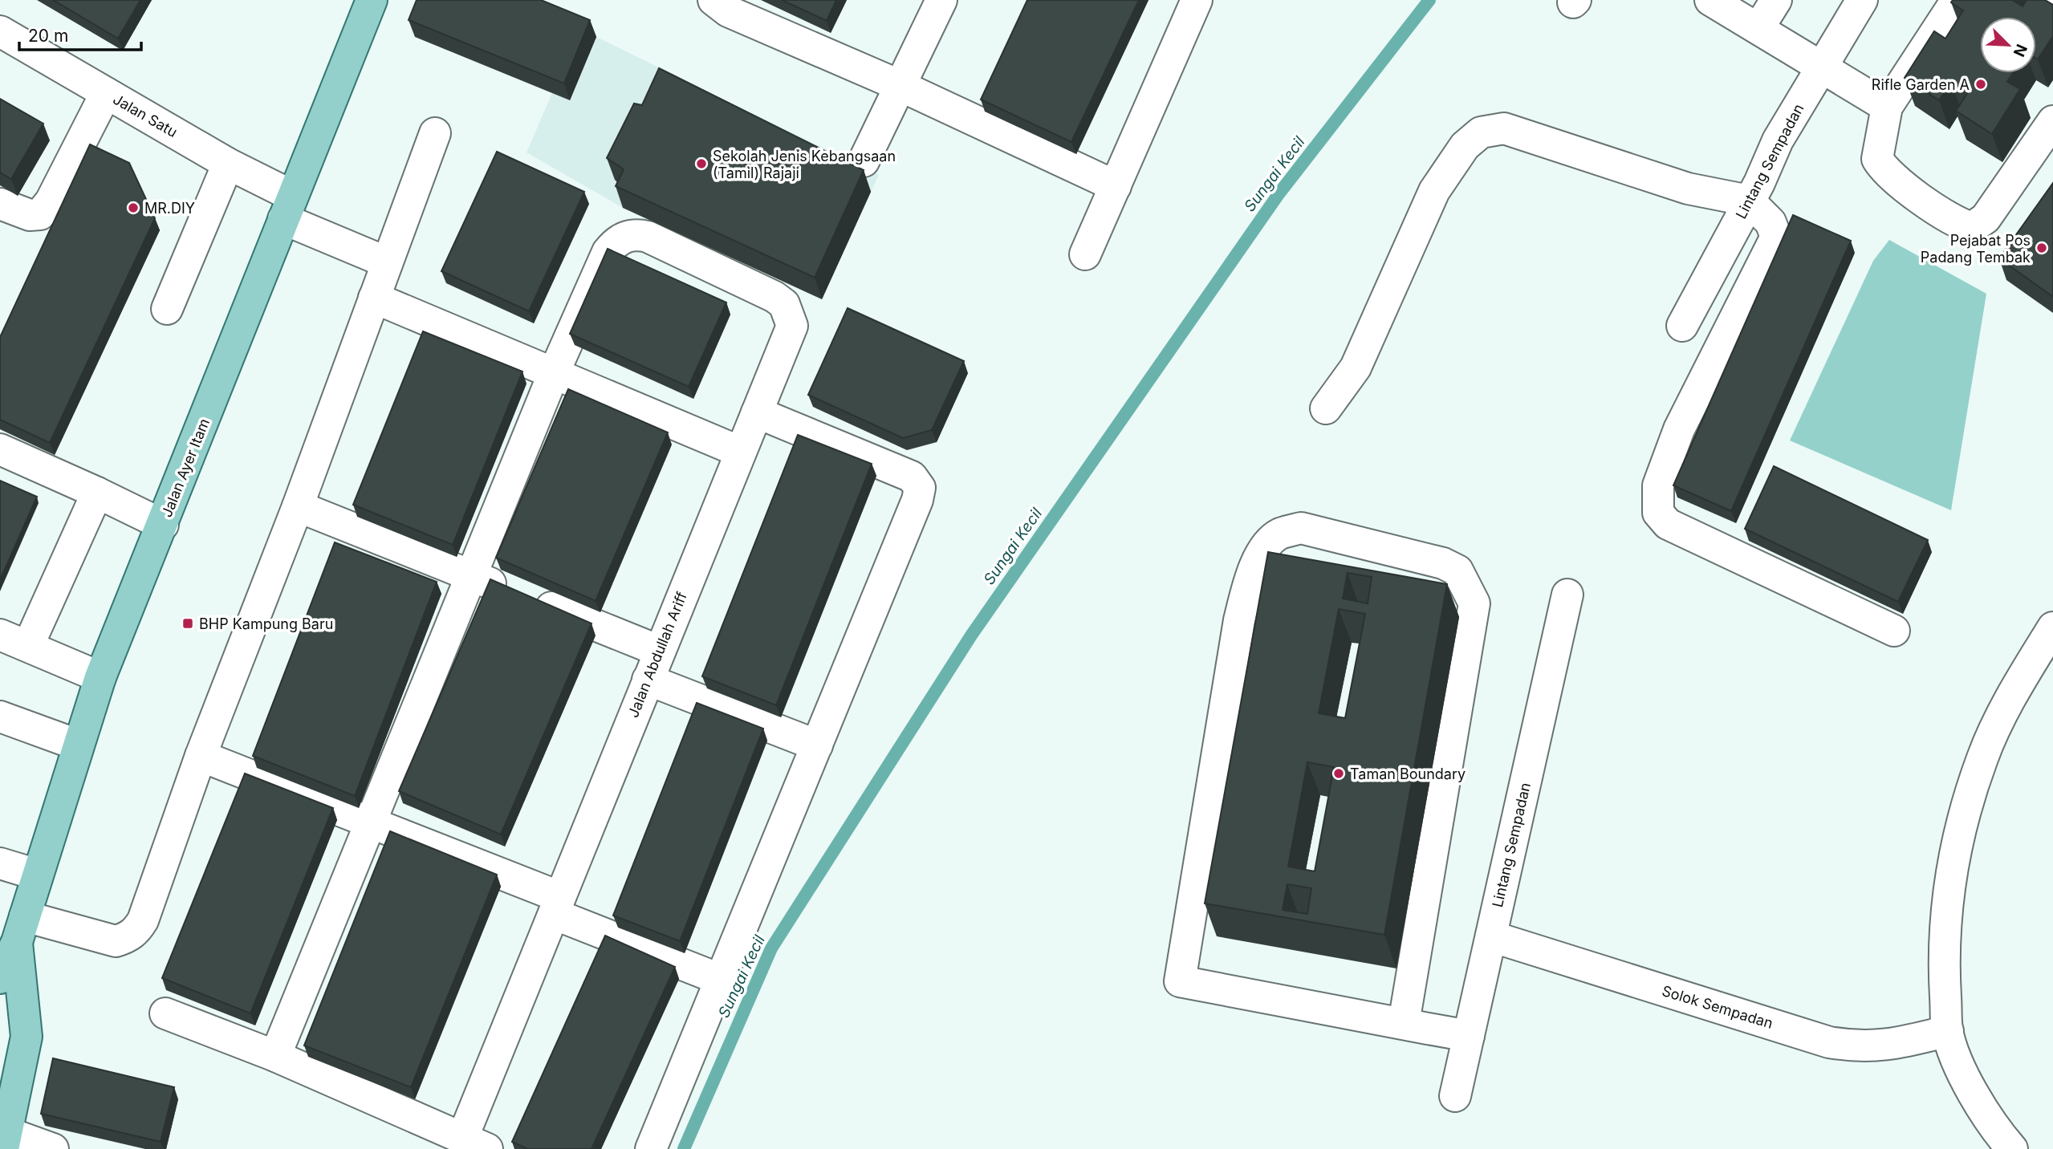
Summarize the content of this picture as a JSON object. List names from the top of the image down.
{
  "streets": {
    "main road": ["Jalan Ayer Itam"],
    "street": [
      "Jalan Satu",
      "Lintang Sempadan",
      "Jalan Abdullah Ariff",
      "Solok Sempadan"
    ]
  },
  "crossings": [
    ["Jalan Satu", "Jalan Ayer Itam"],
    ["Lintang Sempadan", "Solok Sempadan"]
  ],
  "water": ["Sungai Kecil"],
  "places": {
    "other": [
      "Rifle Garden A",
      "Sekolah Jenis Kebangsaan (Tamil) Rajaji",
      "MR.DIY",
      "Pejabat Pos Padang Tembak",
      "Taman Boundary"
    ],
    "transit": ["BHP Kampung Baru"]
  },
  "scale_bar": "20 m",
  "north": "bottom right"
}
